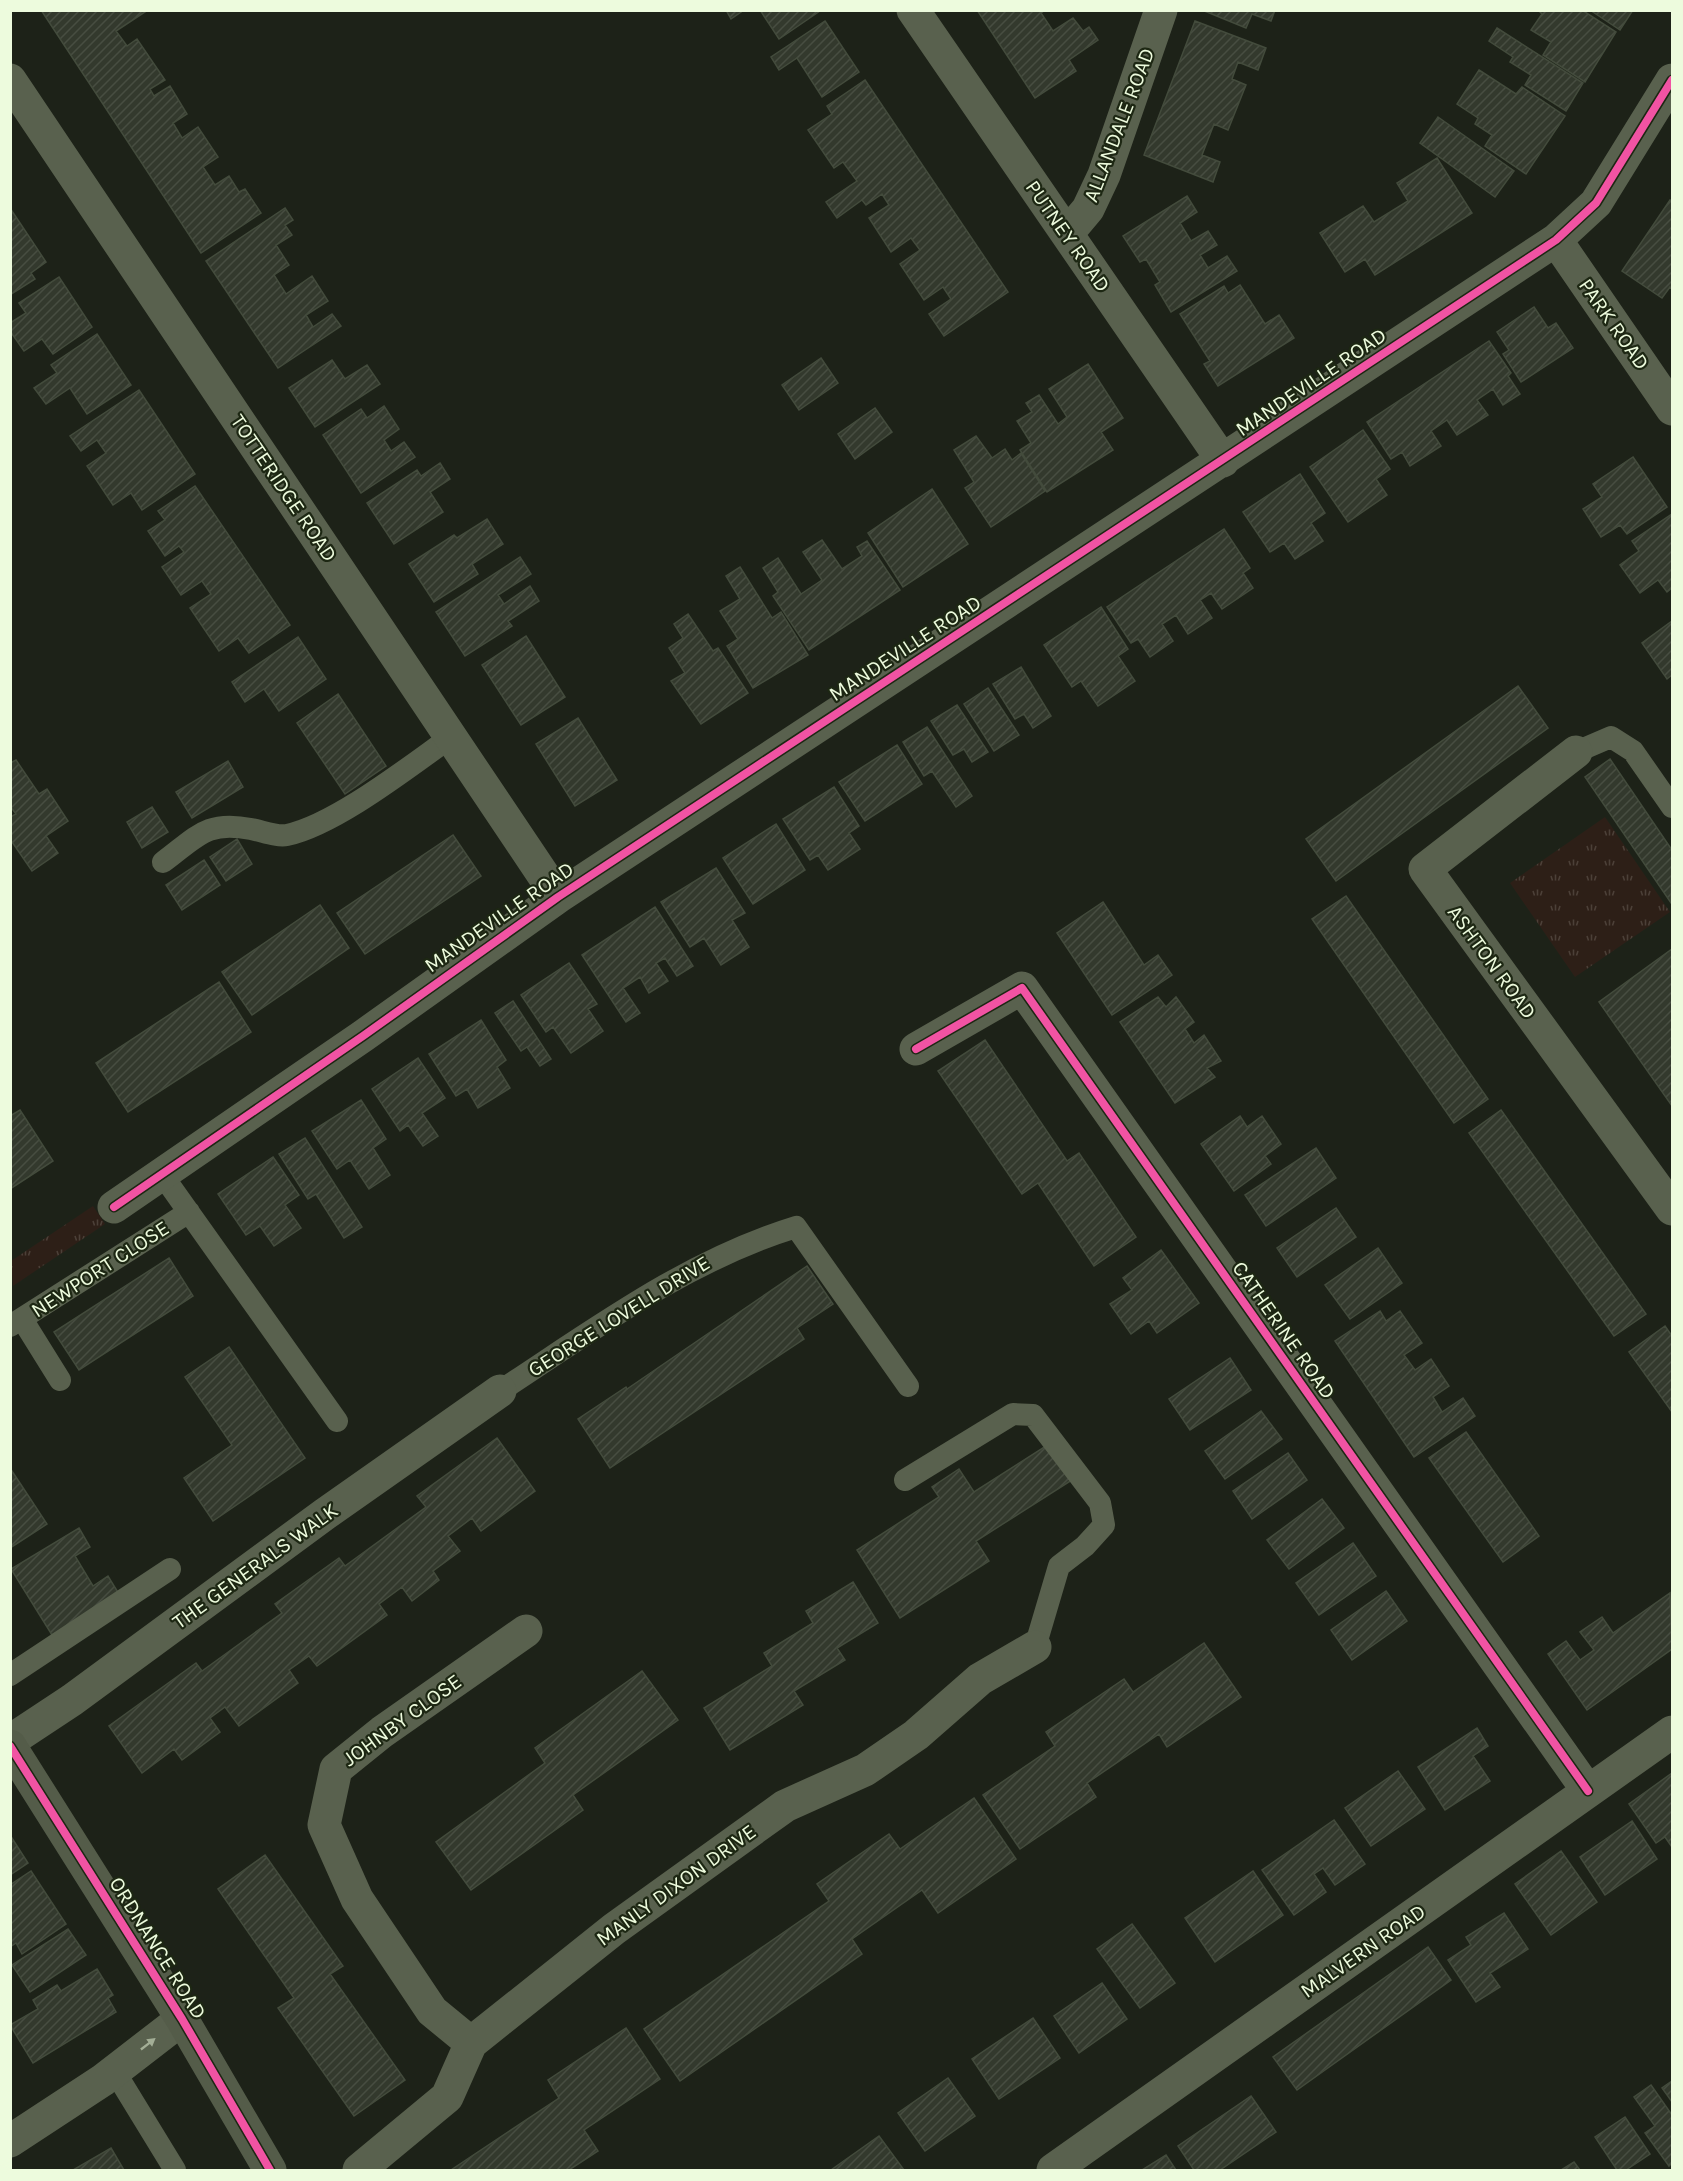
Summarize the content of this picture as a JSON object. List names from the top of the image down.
{
  "streets": {
    "street": [
      "ALLANDALE ROAD",
      "PUTNEY ROAD",
      "PARK ROAD",
      "MANDEVILLE ROAD",
      "TOTTERIDGE ROAD",
      "ASHTON ROAD",
      "CATHERINE ROAD",
      "THE GENERALS WALK",
      "JOHNBY CLOSE",
      "MANLY DIXON DRIVE",
      "ORDNANCE ROAD",
      "MALVERN ROAD"
    ],
    "lane": ["NEWPORT CLOSE", "GEORGE LOVELL DRIVE"]
  },
  "crossings": [
    ["ALLANDALE ROAD", "PUTNEY ROAD"],
    ["PUTNEY ROAD", "MANDEVILLE ROAD"],
    ["PARK ROAD", "MANDEVILLE ROAD"],
    ["MANDEVILLE ROAD", "TOTTERIDGE ROAD"],
    ["GEORGE LOVELL DRIVE", "THE GENERALS WALK"],
    ["CATHERINE ROAD", "MALVERN ROAD"],
    ["JOHNBY CLOSE", "MANLY DIXON DRIVE"]
  ]
}
